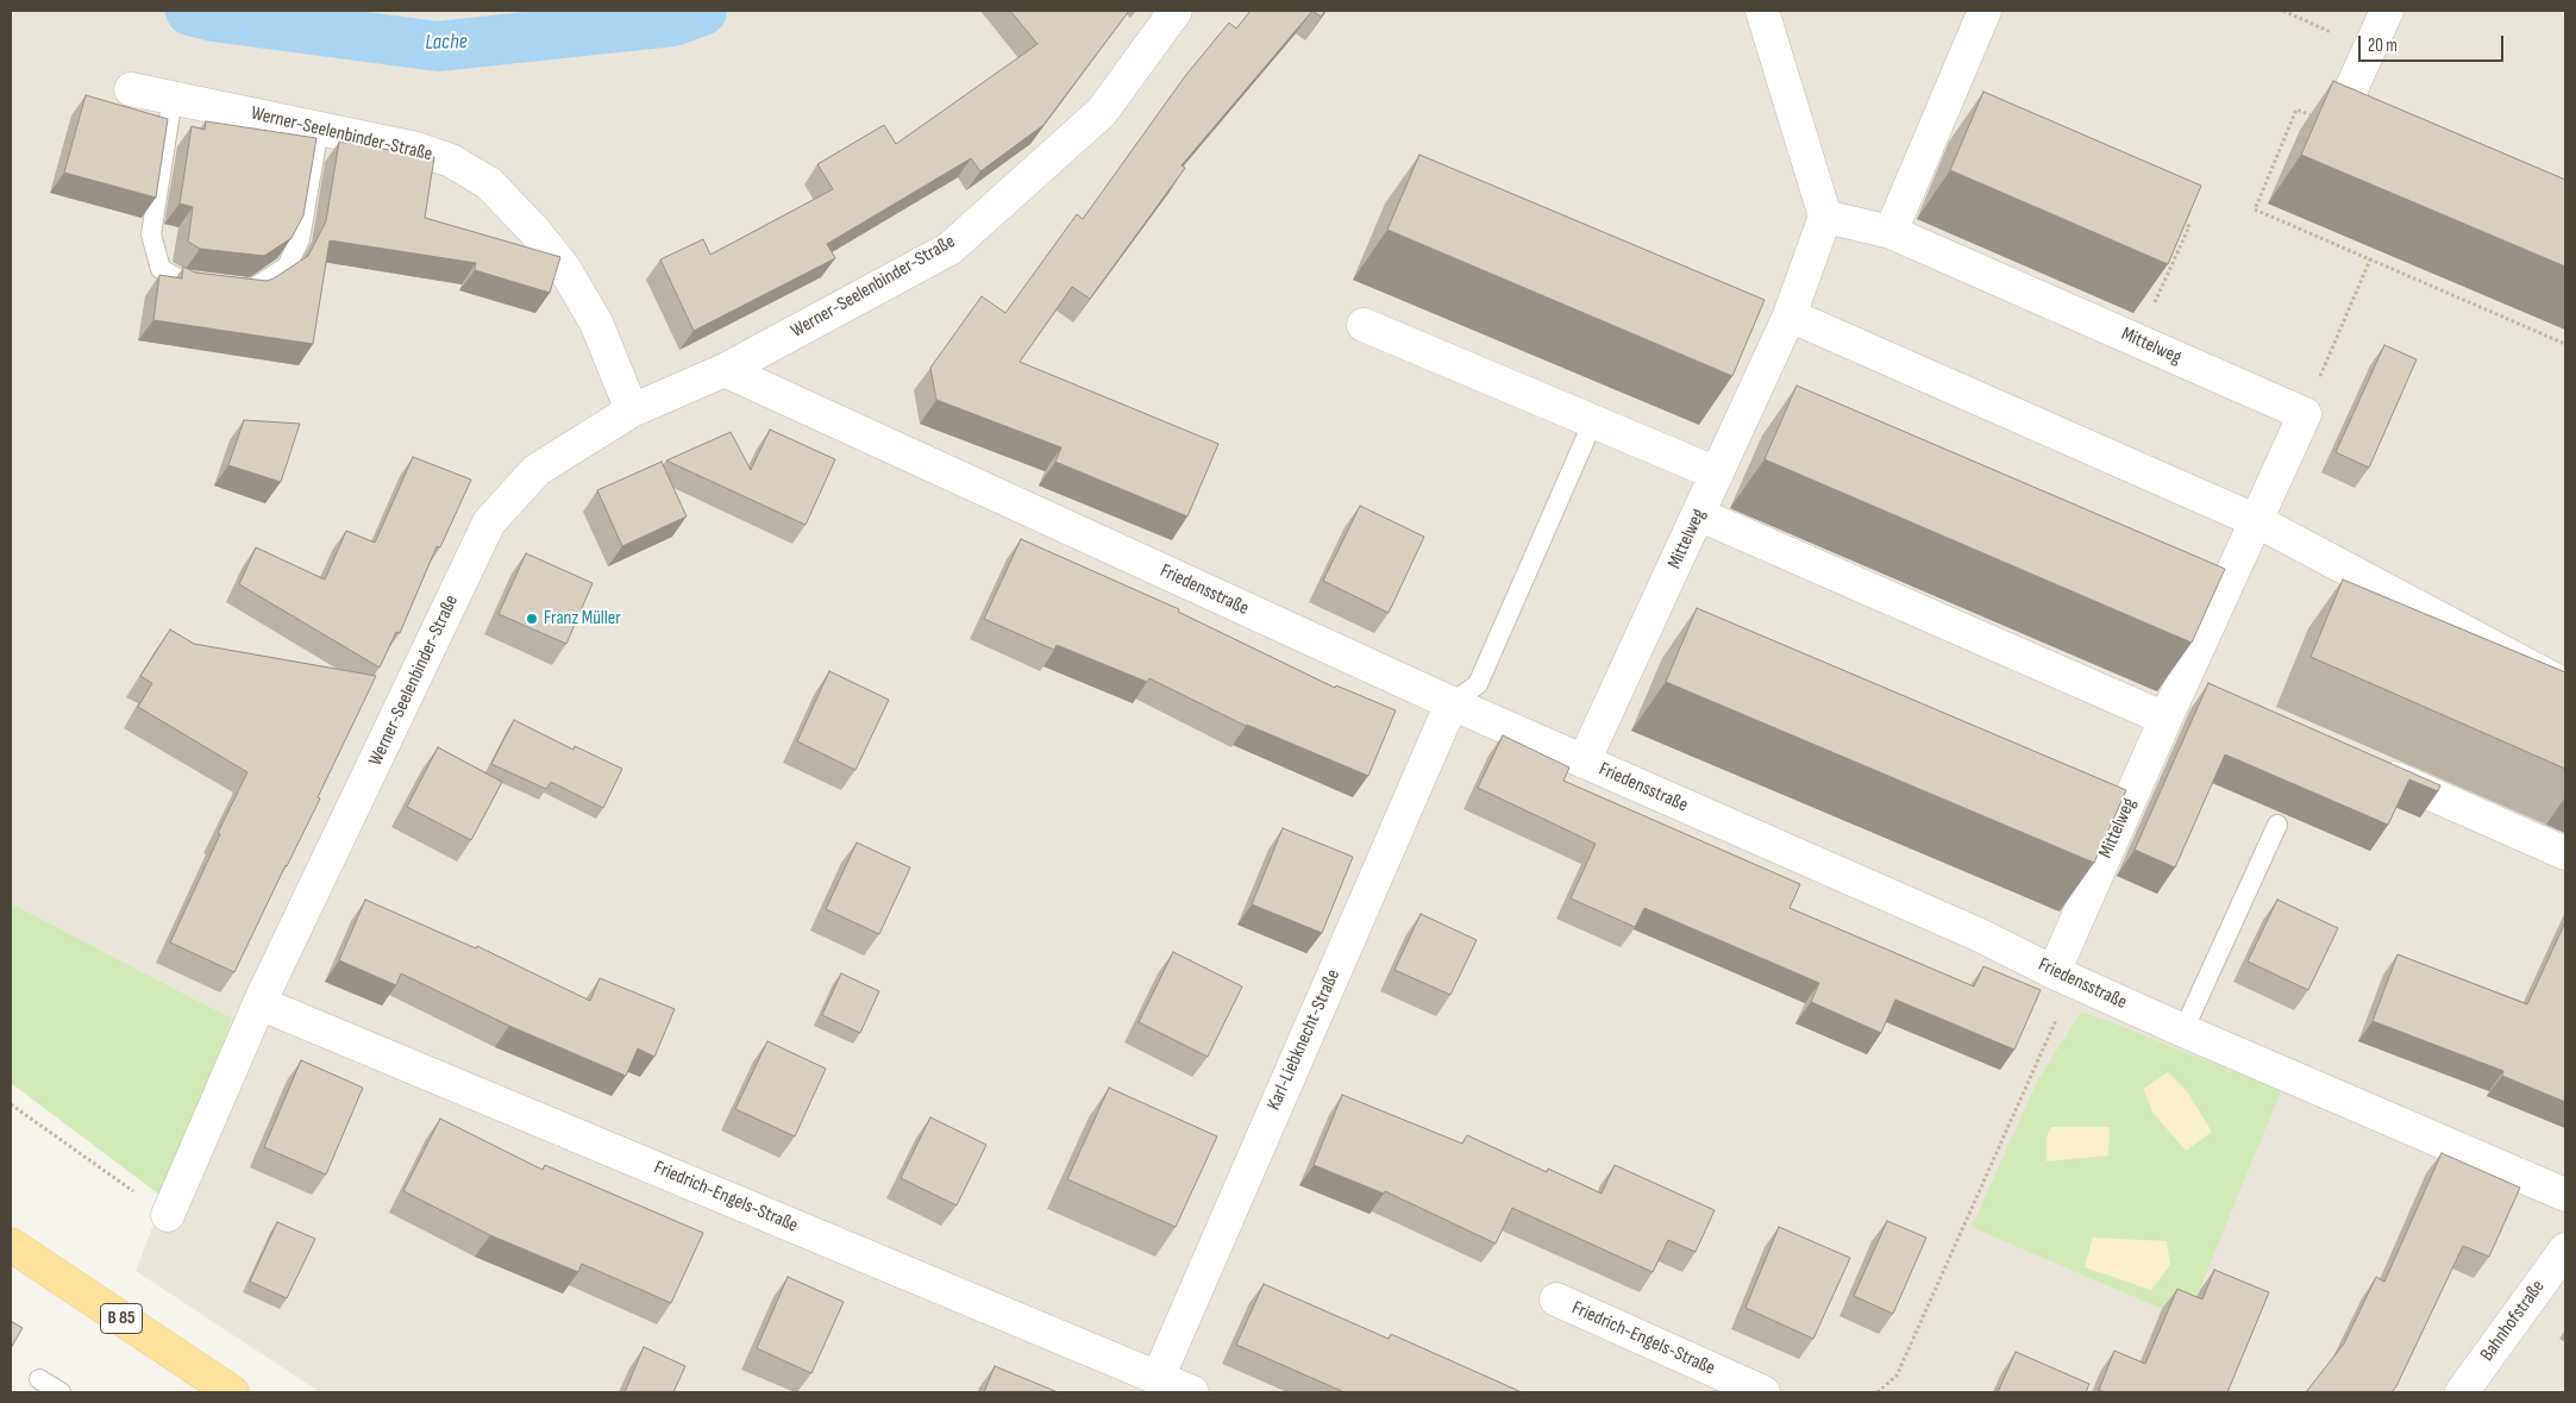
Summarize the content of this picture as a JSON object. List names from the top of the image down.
{
  "streets": {
    "main road": ["B 85"],
    "street": [
      "Werner-Seelenbinder-Straße",
      "Mittelweg",
      "Friedensstraße",
      "Karl-Liebknecht-Straße",
      "Friedrich-Engels-Straße",
      "Bahnhofstraße"
    ]
  },
  "crossings": [
    ["Werner-Seelenbinder-Straße", "Friedensstraße"],
    ["Werner-Seelenbinder-Straße", "Friedrich-Engels-Straße"],
    ["Mittelweg", "Friedensstraße"],
    ["Friedensstraße", "Karl-Liebknecht-Straße"],
    ["Karl-Liebknecht-Straße", "Friedrich-Engels-Straße"]
  ],
  "water": ["Lache"],
  "places": ["Franz Müller"],
  "scale_bar": "20 m"
}
